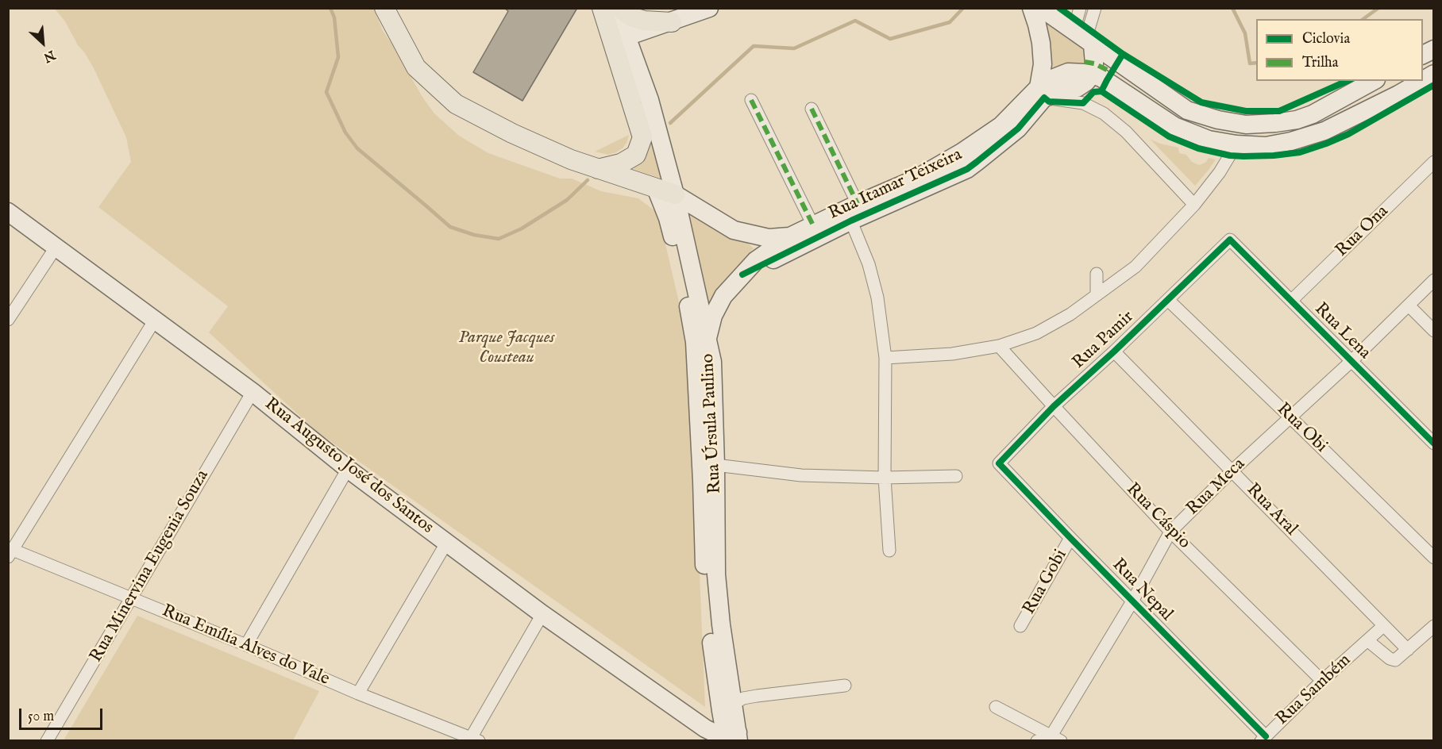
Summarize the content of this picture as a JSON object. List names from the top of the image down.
{
  "streets": {
    "main road": ["Rua Itamar Teixeira", "Rua Úrsula Paulino", "Rua Augusto José dos Santos"],
    "street": [
      "Rua Ona",
      "Rua Lena",
      "Rua Pamir",
      "Rua Obi",
      "Rua Meca",
      "Rua Aral",
      "Rua Cáspio",
      "Rua Minervina Eugenia Souza",
      "Rua Gobi",
      "Rua Nepal",
      "Rua Emília Alves do Vale",
      "Rua Sambém"
    ]
  },
  "crossings": [
    ["Rua Itamar Teixeira", "Rua Úrsula Paulino"],
    ["Rua Ona", "Rua Lena"],
    ["Rua Lena", "Rua Pamir"],
    ["Rua Lena", "Rua Meca"],
    ["Rua Pamir", "Rua Obi"],
    ["Rua Pamir", "Rua Aral"],
    ["Rua Pamir", "Rua Cáspio"],
    ["Rua Pamir", "Rua Nepal"],
    ["Rua Úrsula Paulino", "Rua Augusto José dos Santos"],
    ["Rua Obi", "Rua Meca"],
    ["Rua Augusto José dos Santos", "Rua Minervina Eugenia Souza"],
    ["Rua Meca", "Rua Aral"],
    ["Rua Meca", "Rua Cáspio"],
    ["Rua Meca", "Rua Nepal"],
    ["Rua Aral", "Rua Sambém"],
    ["Rua Cáspio", "Rua Sambém"],
    ["Rua Minervina Eugenia Souza", "Rua Emília Alves do Vale"],
    ["Rua Gobi", "Rua Nepal"],
    ["Rua Nepal", "Rua Sambém"]
  ],
  "parks": ["Parque Jacques Cousteau"],
  "legend": ["Ciclovia", "Trilha"],
  "scale_bar": "50 m",
  "north": "bottom right"
}
